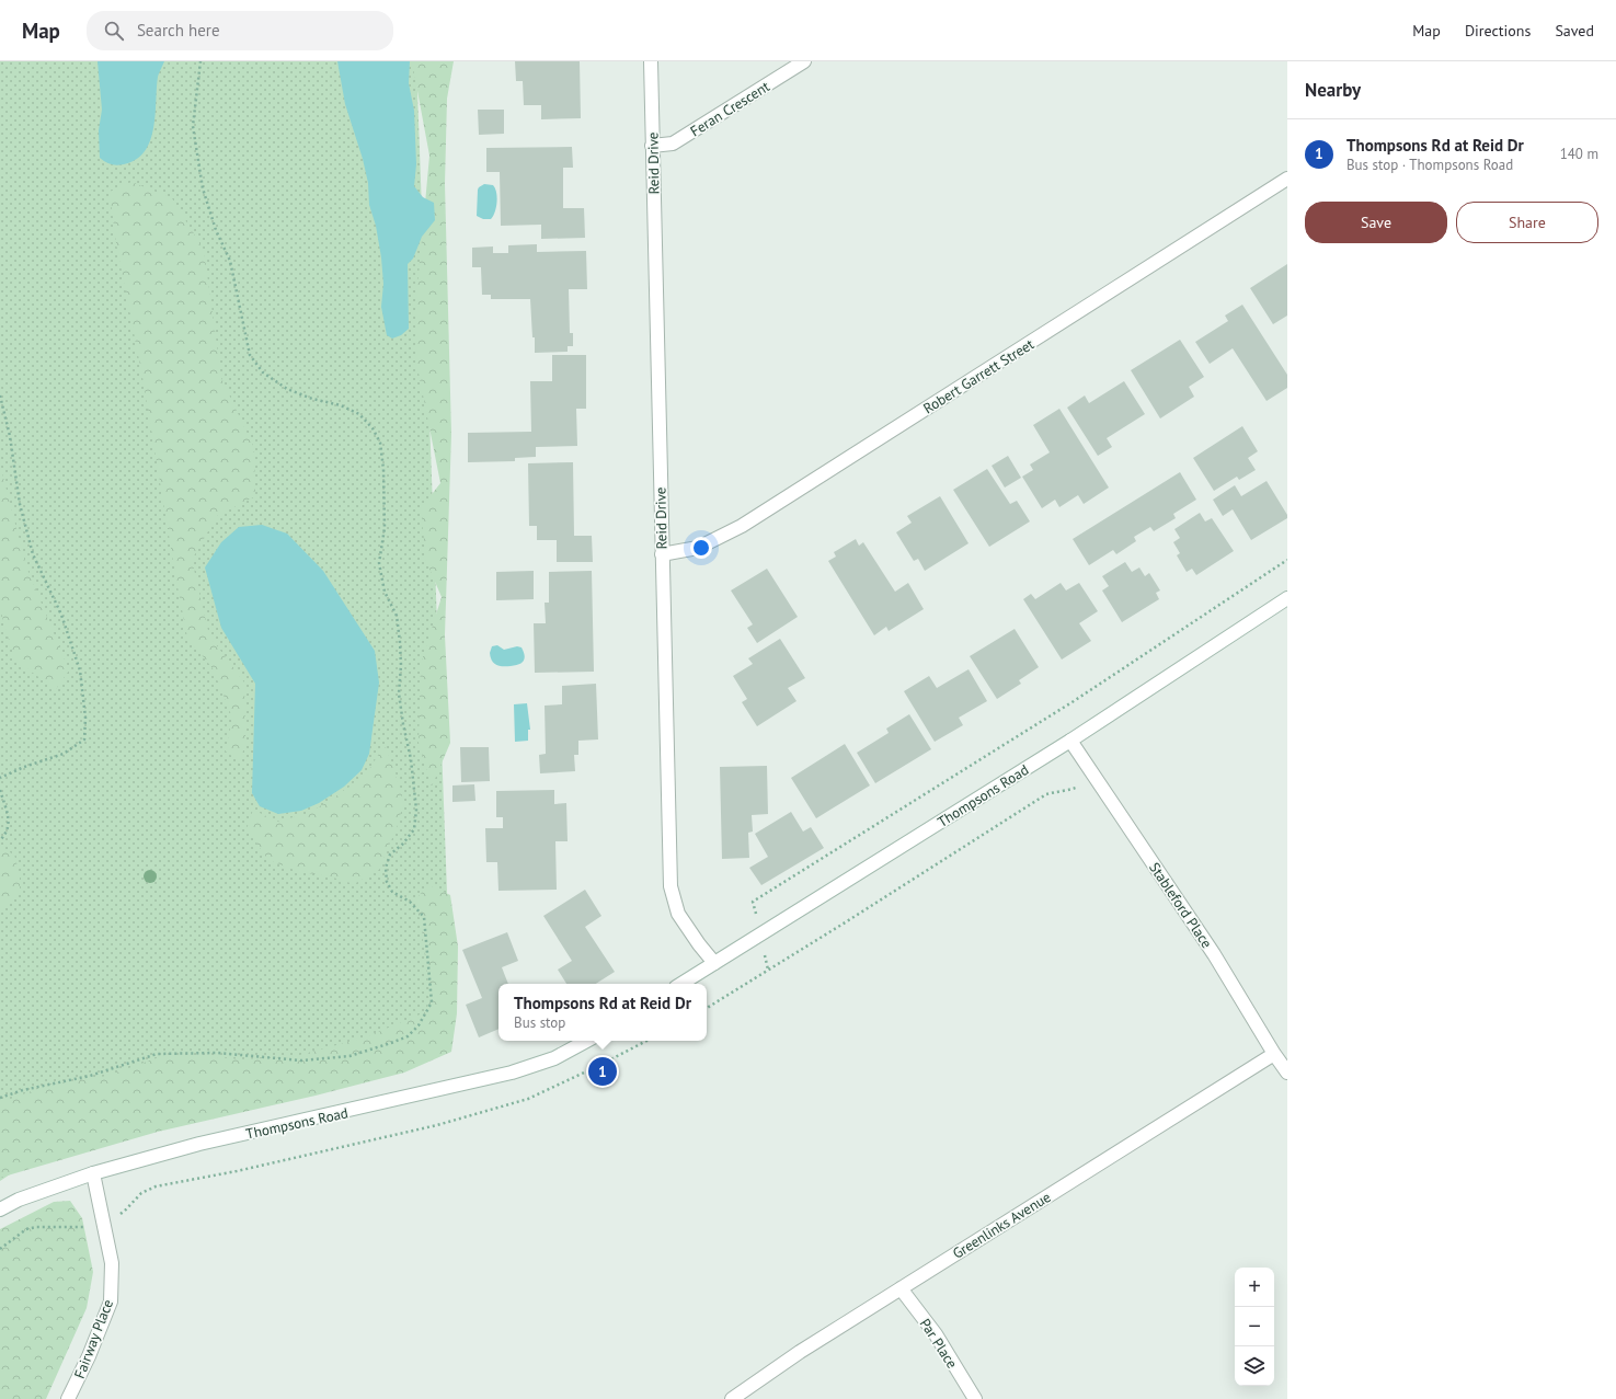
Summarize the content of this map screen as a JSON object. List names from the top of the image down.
{
  "streets": {
    "street": [
      "Feran Crescent",
      "Reid Drive",
      "Robert Garrett Street",
      "Thompsons Road",
      "Stableford Place",
      "Greenlinks Avenue",
      "Fairway Place",
      "Par Place"
    ]
  },
  "crossings": [
    ["Feran Crescent", "Reid Drive"],
    ["Reid Drive", "Robert Garrett Street"],
    ["Reid Drive", "Thompsons Road"],
    ["Thompsons Road", "Stableford Place"],
    ["Thompsons Road", "Fairway Place"],
    ["Stableford Place", "Greenlinks Avenue"],
    ["Greenlinks Avenue", "Par Place"]
  ],
  "page": {
    "header": "Map",
    "search": "Search here",
    "nav": ["Map", "Directions", "Saved"],
    "heading": "Nearby",
    "list": [
      {
        "mark": "1",
        "name": "Thompsons Rd at Reid Dr",
        "note": "Bus stop · Thompsons Road",
        "value": "140 m"
      }
    ],
    "buttons": ["Save", "Share"],
    "popup": ["Thompsons Rd at Reid Dr", "Bus stop"],
    "pins": "1",
    "map_buttons": ["+", "−"]
  }
}
